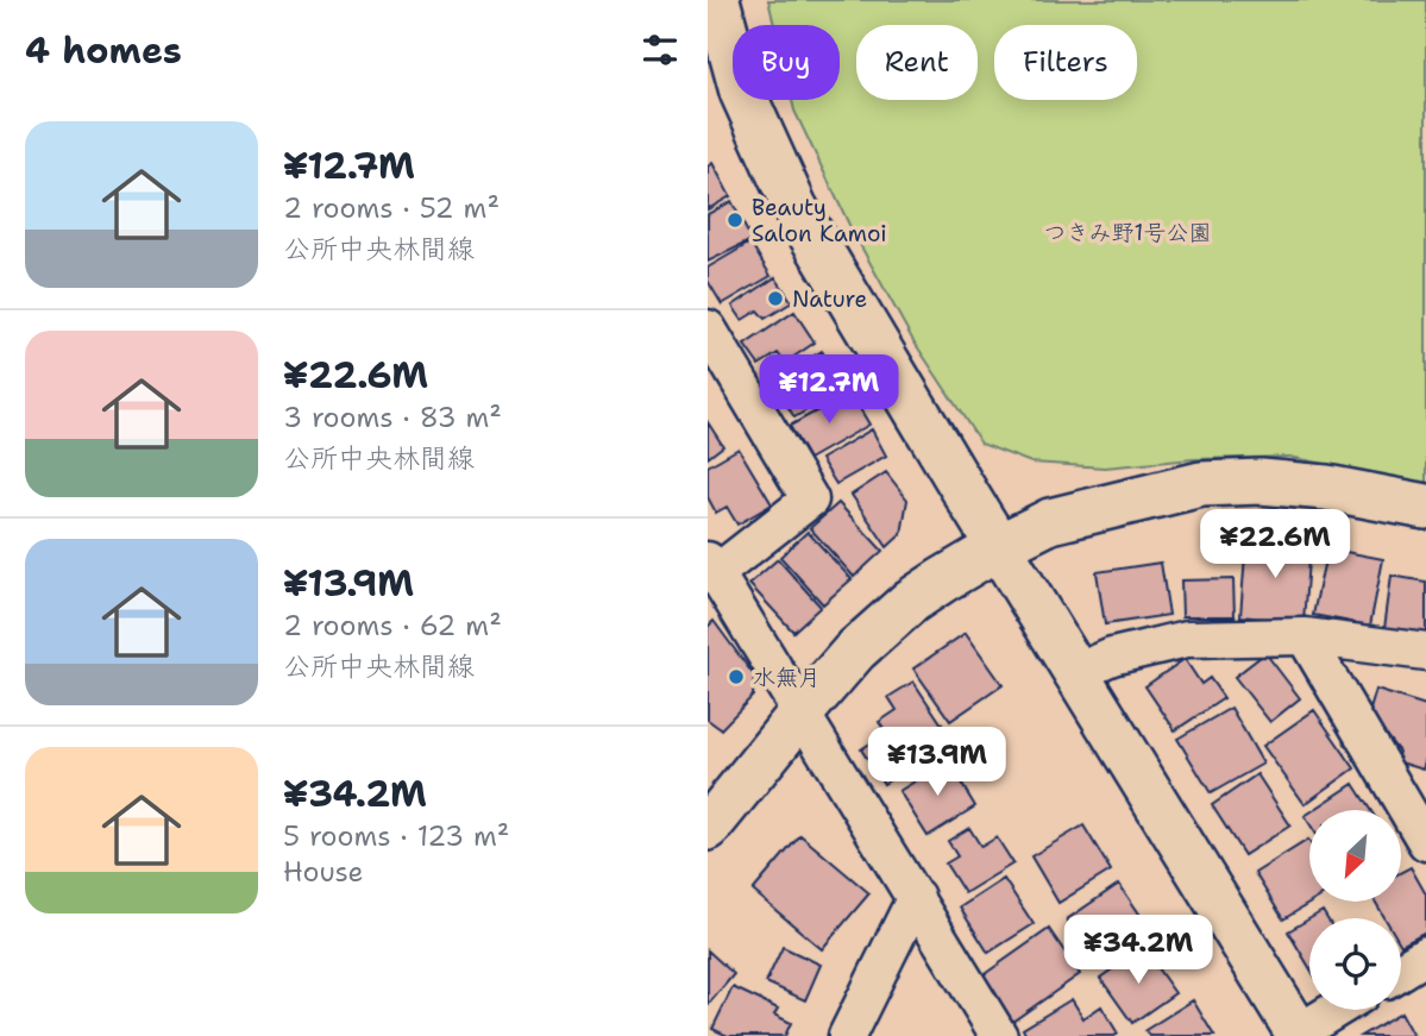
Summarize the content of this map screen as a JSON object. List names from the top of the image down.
{
  "parks": ["つきみ野1号公園"],
  "places": ["Beauty Salon Kamoi", "Nature", "水無月"],
  "north": "bottom left",
  "page": {
    "heading": "4 homes",
    "chip": ["Buy", "Rent", "Filters"],
    "list": [
      {
        "name": "¥12.7M",
        "note": "2 rooms · 52 m² · 公所中央林間線"
      },
      {
        "name": "¥22.6M",
        "note": "3 rooms · 83 m² · 公所中央林間線"
      },
      {
        "name": "¥13.9M",
        "note": "2 rooms · 62 m² · 公所中央林間線"
      },
      {
        "name": "¥34.2M",
        "note": "5 rooms · 123 m² · House"
      }
    ],
    "price": [
      "¥12.7M",
      "¥22.6M",
      "¥13.9M",
      "¥34.2M"
    ]
  }
}
